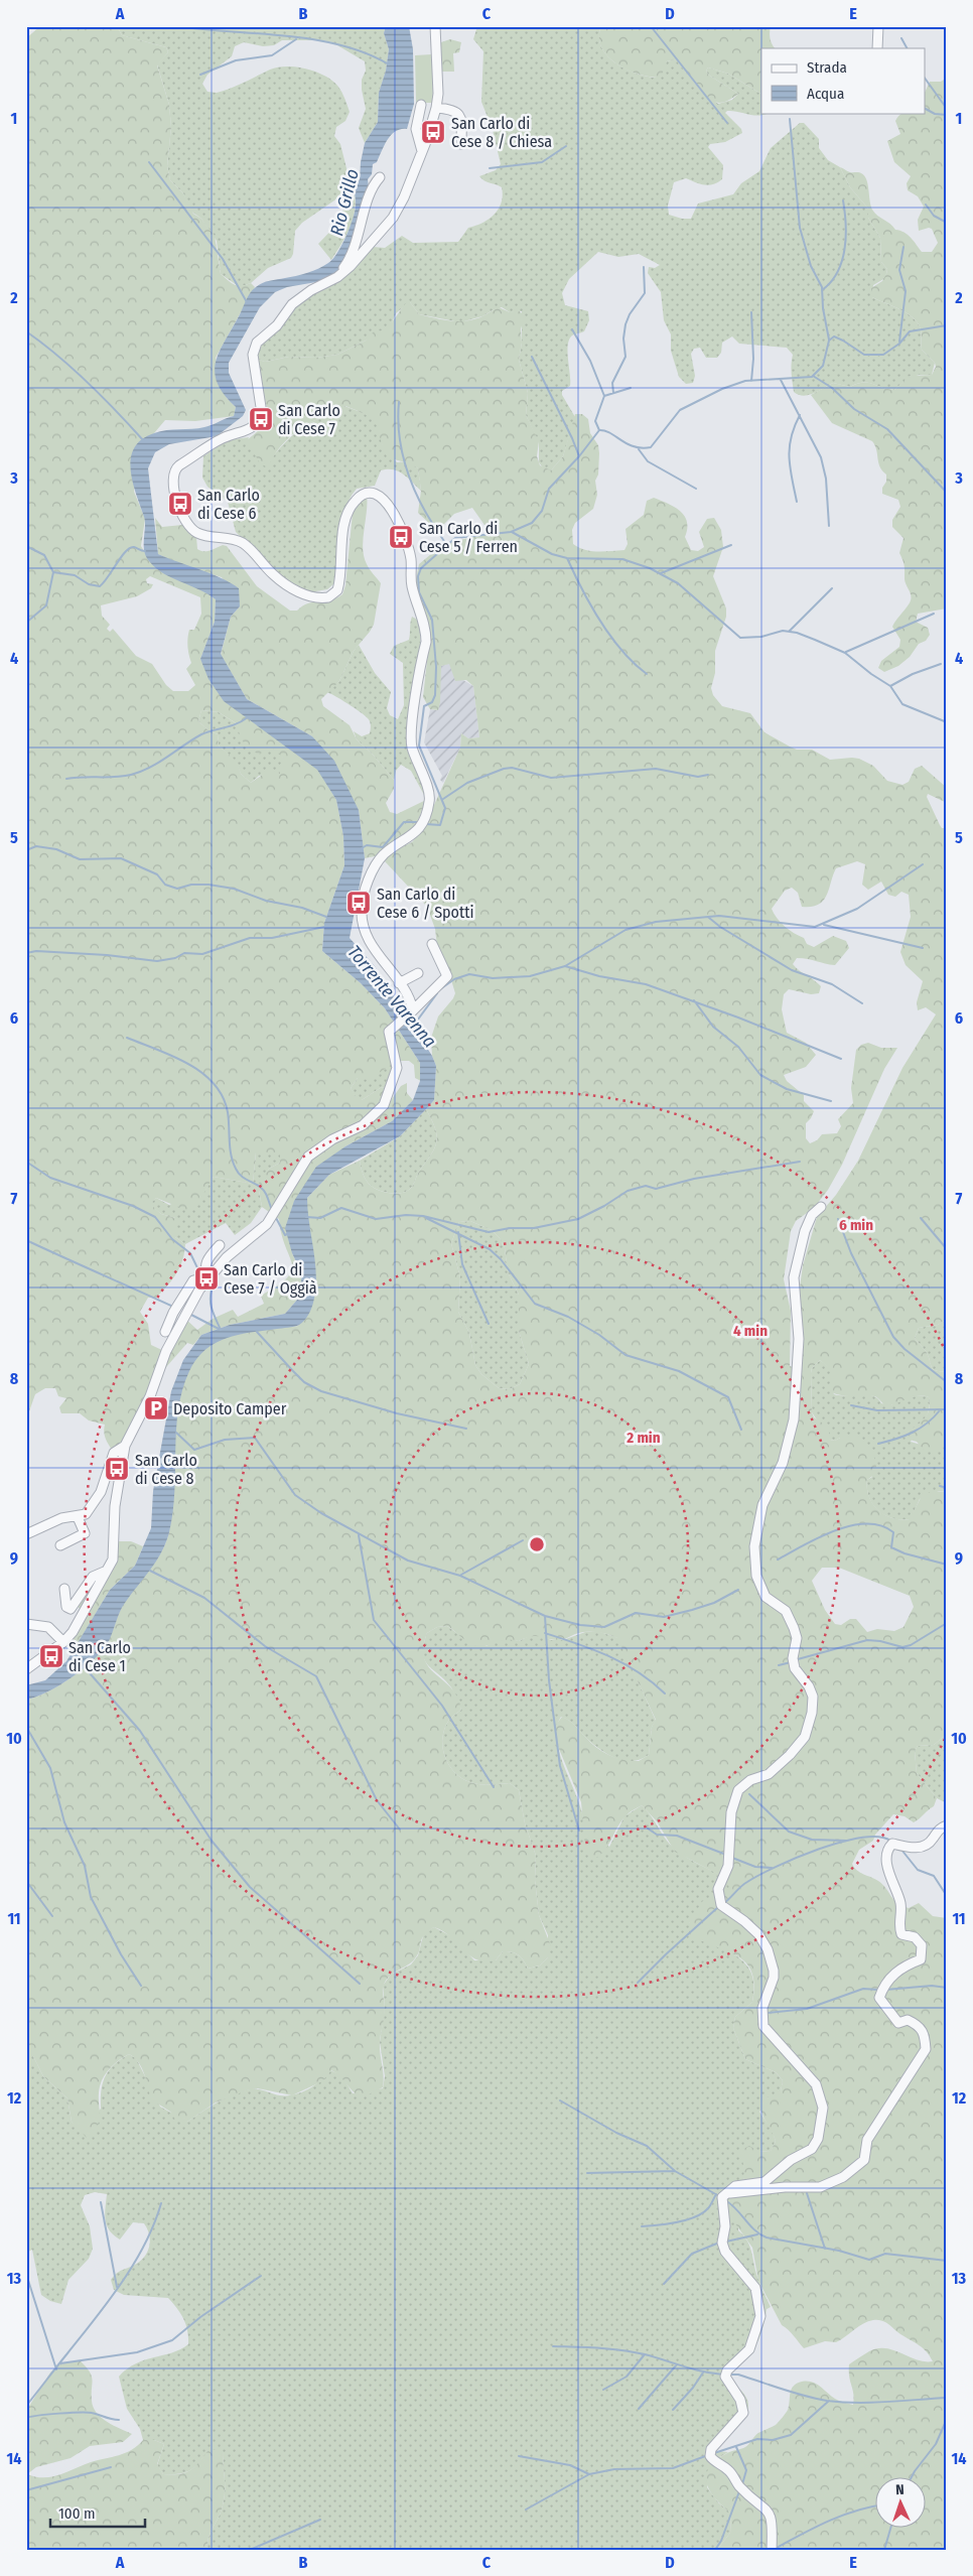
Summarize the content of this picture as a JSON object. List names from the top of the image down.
{
  "water": ["Rio Grillo", "Torrente Varenna"],
  "places": {
    "bus stop": [
      "San Carlo di Cese 8 / Chiesa",
      "San Carlo di Cese 7",
      "San Carlo di Cese 6",
      "San Carlo di Cese 5 / Ferren",
      "San Carlo di Cese 6 / Spotti",
      "San Carlo di Cese 7 / Oggià",
      "San Carlo di Cese 8",
      "San Carlo di Cese 1"
    ],
    "parking": ["Deposito Camper"]
  },
  "legend": ["Strada", "Acqua"],
  "scale_bar": "100 m",
  "north": "top",
  "grid": {
    "columns": [
      "A",
      "B",
      "C",
      "D",
      "E"
    ],
    "rows": [
      "1",
      "2",
      "3",
      "4",
      "5",
      "6",
      "7",
      "8",
      "9",
      "10",
      "11",
      "12",
      "13",
      "14"
    ]
  },
  "rings": ["6 min", "4 min", "2 min"]
}
